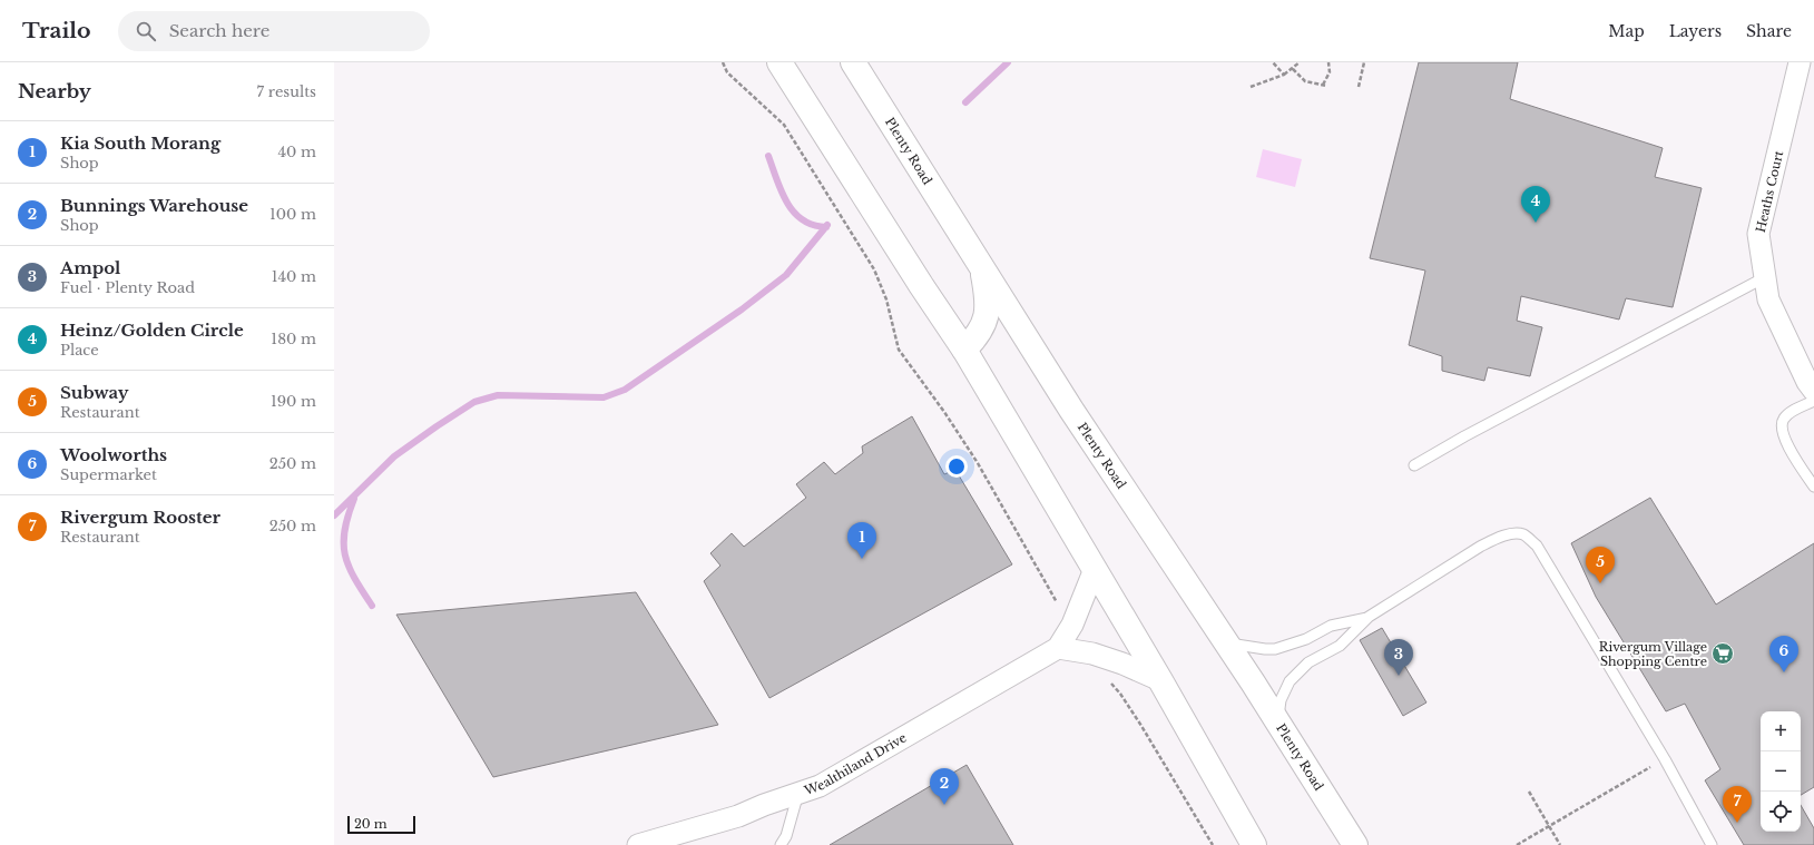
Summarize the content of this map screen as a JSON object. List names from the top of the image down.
{
  "streets": {
    "highway": ["Plenty Road"],
    "street": ["Heaths Court", "Wealthiland Drive"]
  },
  "places": {
    "supermarket": ["Rivergum Village Shopping Centre"]
  },
  "scale_bar": "20 m",
  "page": {
    "header": "Trailo",
    "search": "Search here",
    "nav": ["Map", "Layers", "Share"],
    "heading": ["Nearby", "7 results"],
    "list": [
      {
        "mark": "1",
        "name": "Kia South Morang",
        "note": "Shop",
        "value": "40 m"
      },
      {
        "mark": "2",
        "name": "Bunnings Warehouse",
        "note": "Shop",
        "value": "100 m"
      },
      {
        "mark": "3",
        "name": "Ampol",
        "note": "Fuel · Plenty Road",
        "value": "140 m"
      },
      {
        "mark": "4",
        "name": "Heinz/Golden Circle",
        "note": "Place",
        "value": "180 m"
      },
      {
        "mark": "5",
        "name": "Subway",
        "note": "Restaurant",
        "value": "190 m"
      },
      {
        "mark": "6",
        "name": "Woolworths",
        "note": "Supermarket",
        "value": "250 m"
      },
      {
        "mark": "7",
        "name": "Rivergum Rooster",
        "note": "Restaurant",
        "value": "250 m"
      }
    ],
    "pins": [
      "4",
      "1",
      "5",
      "6",
      "3",
      "2",
      "7"
    ],
    "map_buttons": ["+", "−"],
    "scale": "20 m"
  }
}
